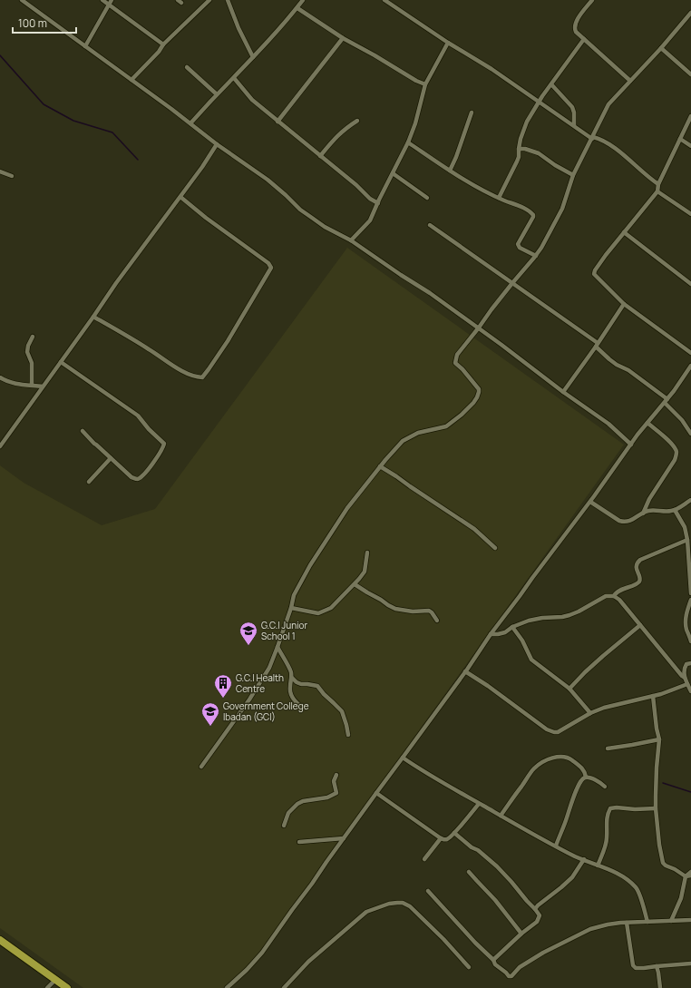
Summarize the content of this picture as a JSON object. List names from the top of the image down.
{
  "places": {
    "school or university": ["G.C.I Junior School 1", "Government College Ibadan (GCI)"],
    "building": ["G.C.I Health Centre"]
  },
  "scale_bar": "100 m"
}
